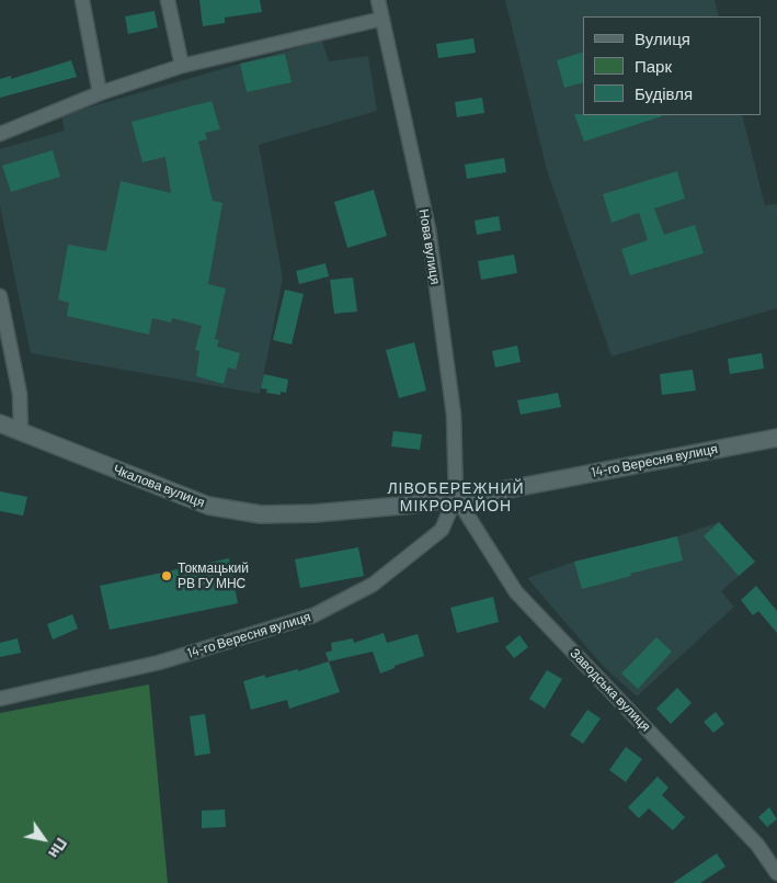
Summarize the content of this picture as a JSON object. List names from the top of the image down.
{
  "streets": {
    "main road": ["14-го Вересня вулиця", "Чкалова вулиця"],
    "street": ["Нова вулиця", "Заводська вулиця"]
  },
  "crossings": [
    ["Нова вулиця", "14-го Вересня вулиця"],
    ["Нова вулиця", "Чкалова вулиця"],
    ["Нова вулиця", "Заводська вулиця"],
    ["14-го Вересня вулиця", "Чкалова вулиця"],
    ["14-го Вересня вулиця", "Заводська вулиця"],
    ["Чкалова вулиця", "Заводська вулиця"]
  ],
  "districts": ["ЛІВОБЕРЕЖНИЙ МІКРОРАЙОН"],
  "places": ["Токмацький РВ ГУ МНС"],
  "legend": ["Вулиця", "Парк", "Будівля"],
  "north": "bottom right"
}
